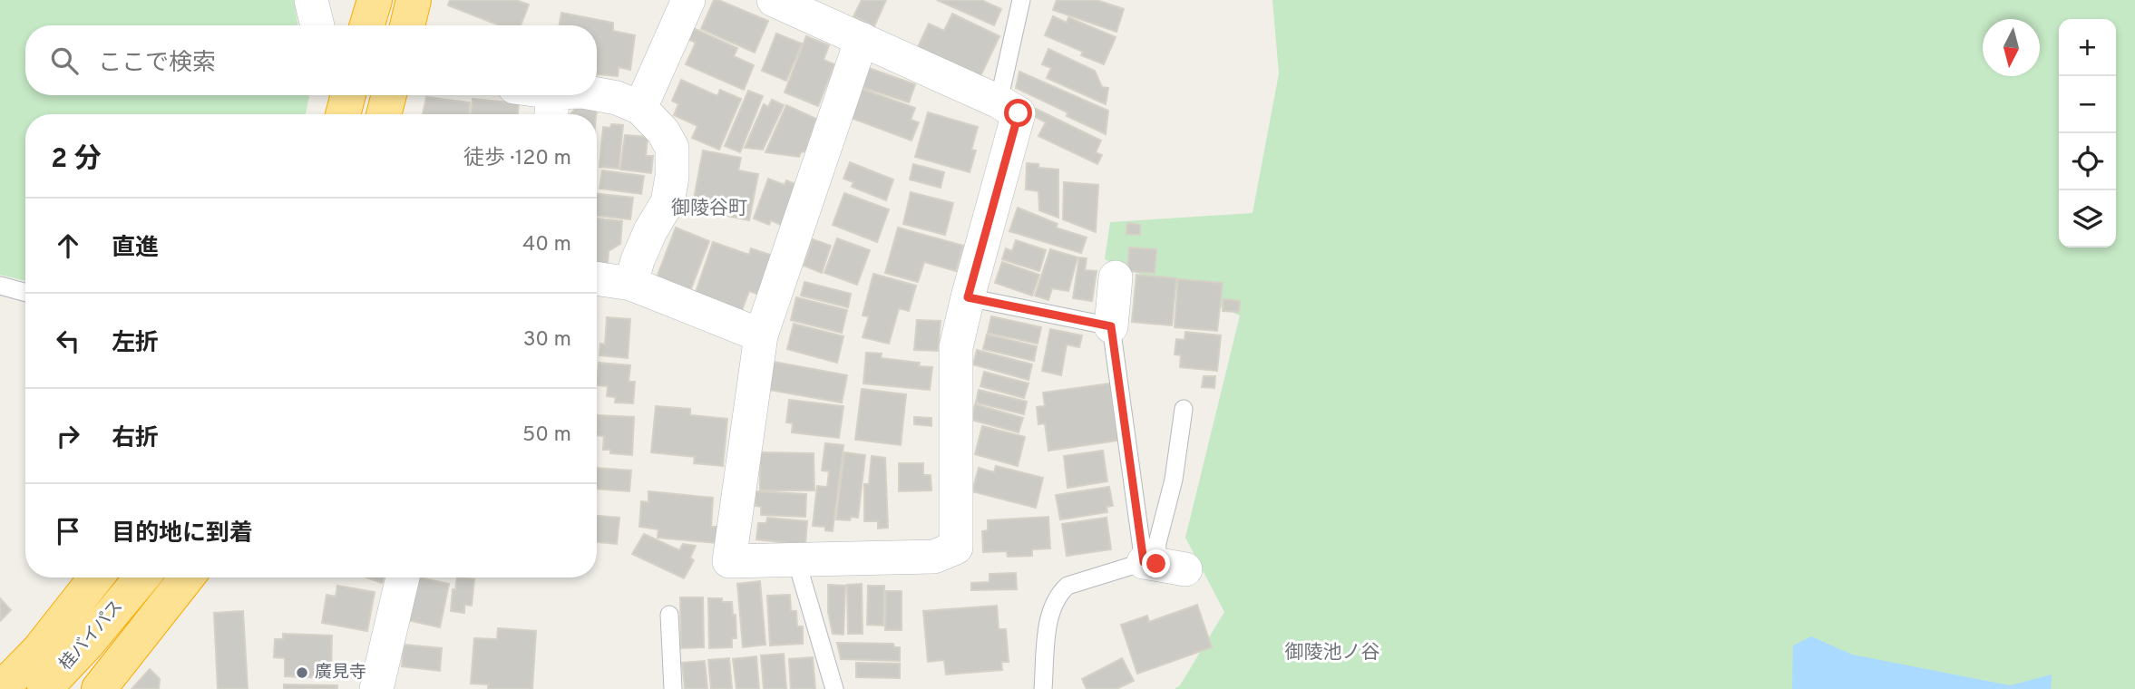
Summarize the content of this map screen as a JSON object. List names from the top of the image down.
{
  "streets": {
    "highway": ["桂バイパス"]
  },
  "districts": ["御陵谷町", "御陵池ノ谷"],
  "places": ["廣見寺"],
  "north": "bottom",
  "page": {
    "map_buttons": ["+", "−"],
    "search": "ここで検索",
    "heading": ["2 分", "徒歩 · 120 m"],
    "list": [
      ["直進", "40 m"],
      ["左折", "30 m"],
      ["右折", "50 m"],
      "目的地に到着"
    ]
  }
}
